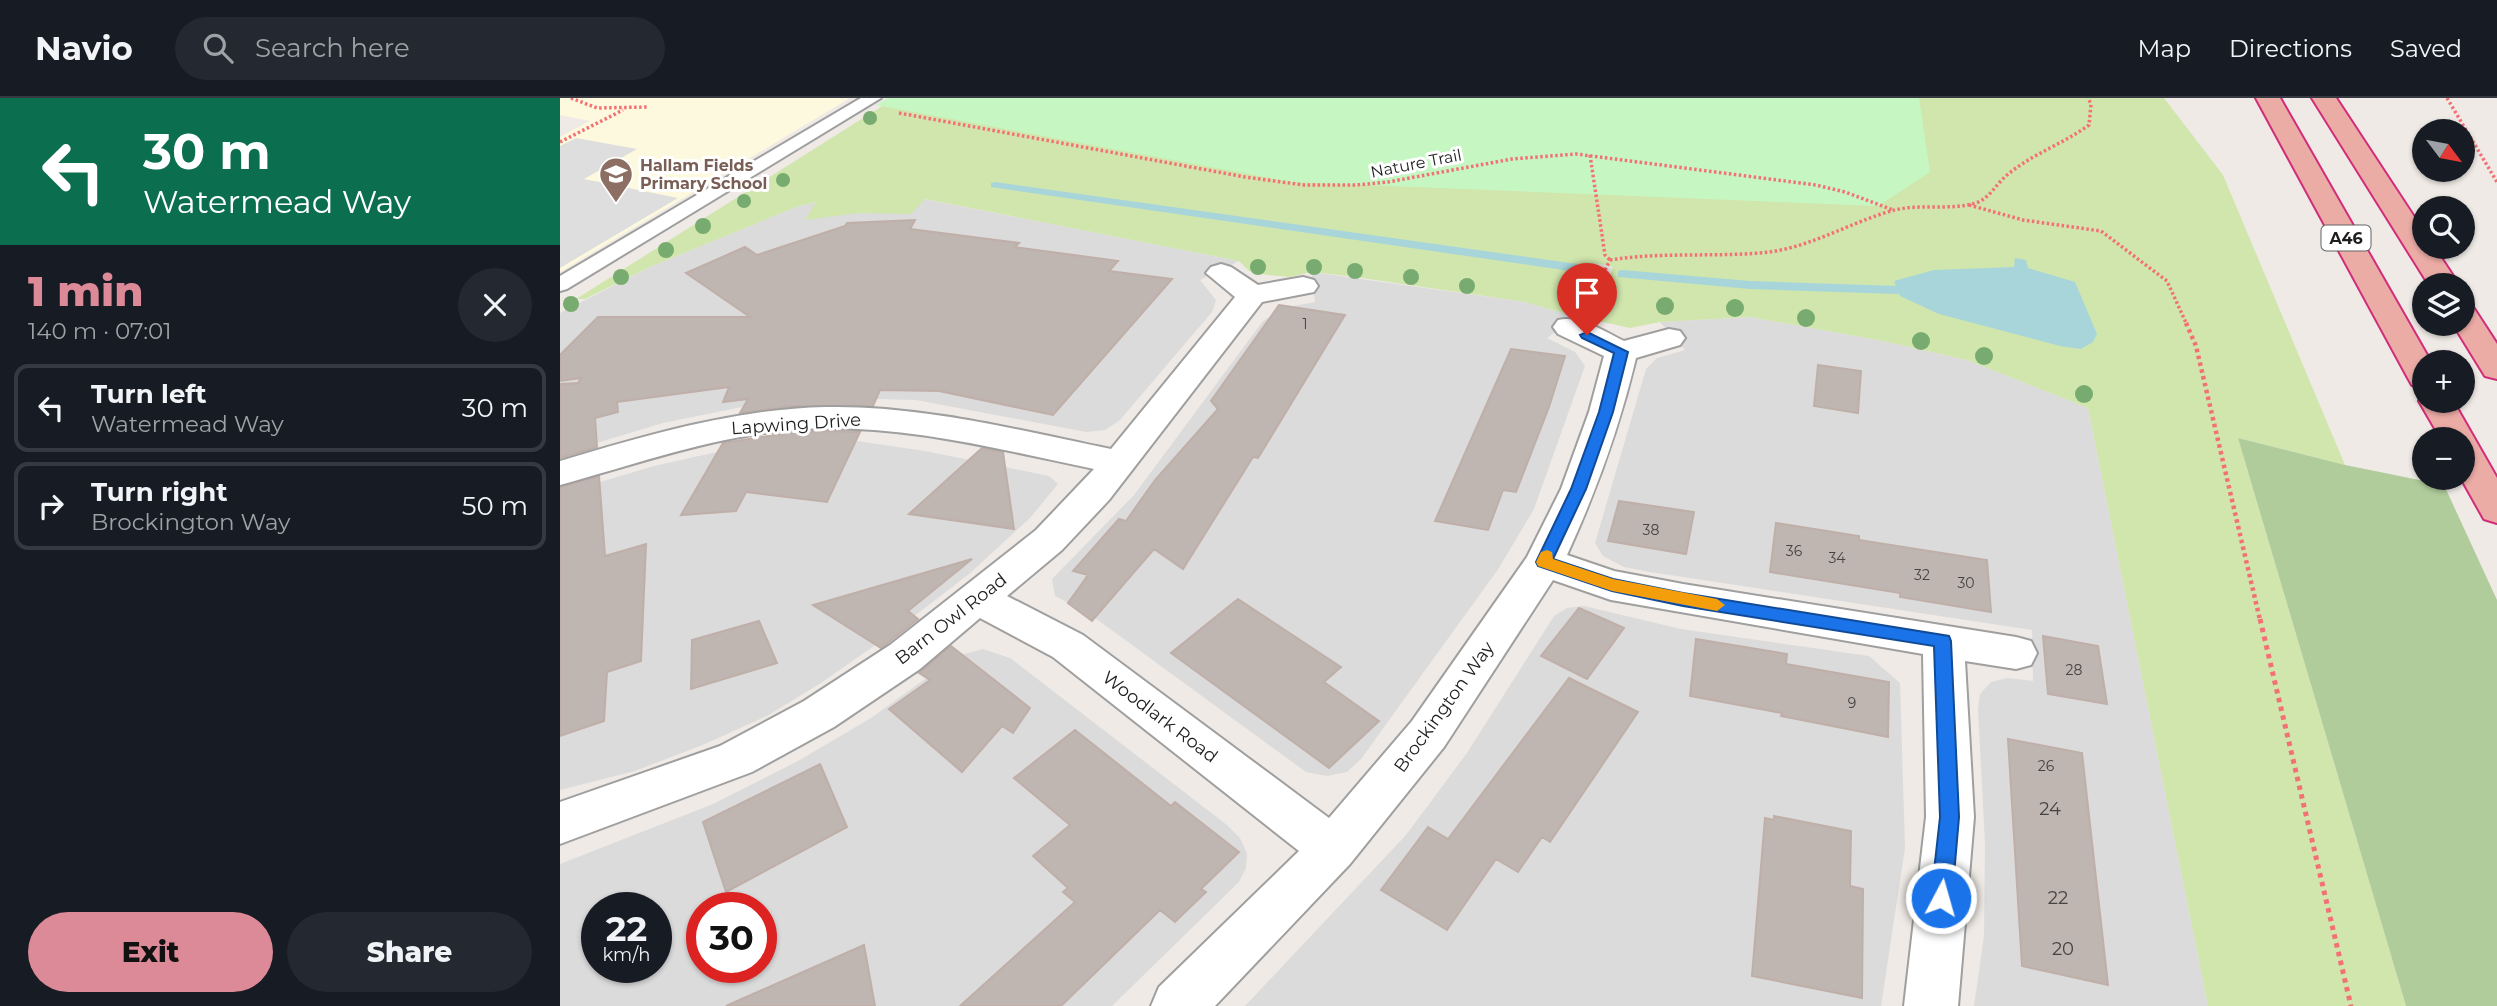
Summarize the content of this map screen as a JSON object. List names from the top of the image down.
{
  "streets": {
    "highway": ["A46"],
    "street": [
      "Lapwing Drive",
      "Barn Owl Road",
      "Brockington Way",
      "Woodlark Road"
    ],
    "path": ["Nature Trail"]
  },
  "crossings": [
    ["Lapwing Drive", "Barn Owl Road"],
    ["Barn Owl Road", "Woodlark Road"],
    ["Brockington Way", "Woodlark Road"]
  ],
  "places": {
    "school or university": ["Hallam Fields Primary School"]
  },
  "house_numbers": [
    "1",
    "38",
    "36",
    "34",
    "32",
    "30",
    "28",
    "9",
    "26",
    "24",
    "22",
    "20"
  ],
  "north": "bottom right",
  "page": {
    "header": "Navio",
    "search": "Search here",
    "nav": ["Map", "Directions", "Saved"],
    "turn": ["30 m", "Watermead Way"],
    "map_buttons": ["+", "−"],
    "heading": ["1 min", "140 m · 07:01"],
    "list": [
      {
        "name": "Turn left",
        "note": "Watermead Way",
        "value": "30 m"
      },
      {
        "name": "Turn right",
        "note": "Brockington Way",
        "value": "50 m"
      }
    ],
    "speed": "22 km/h",
    "limit": "30",
    "buttons": ["Exit", "Share"]
  }
}
